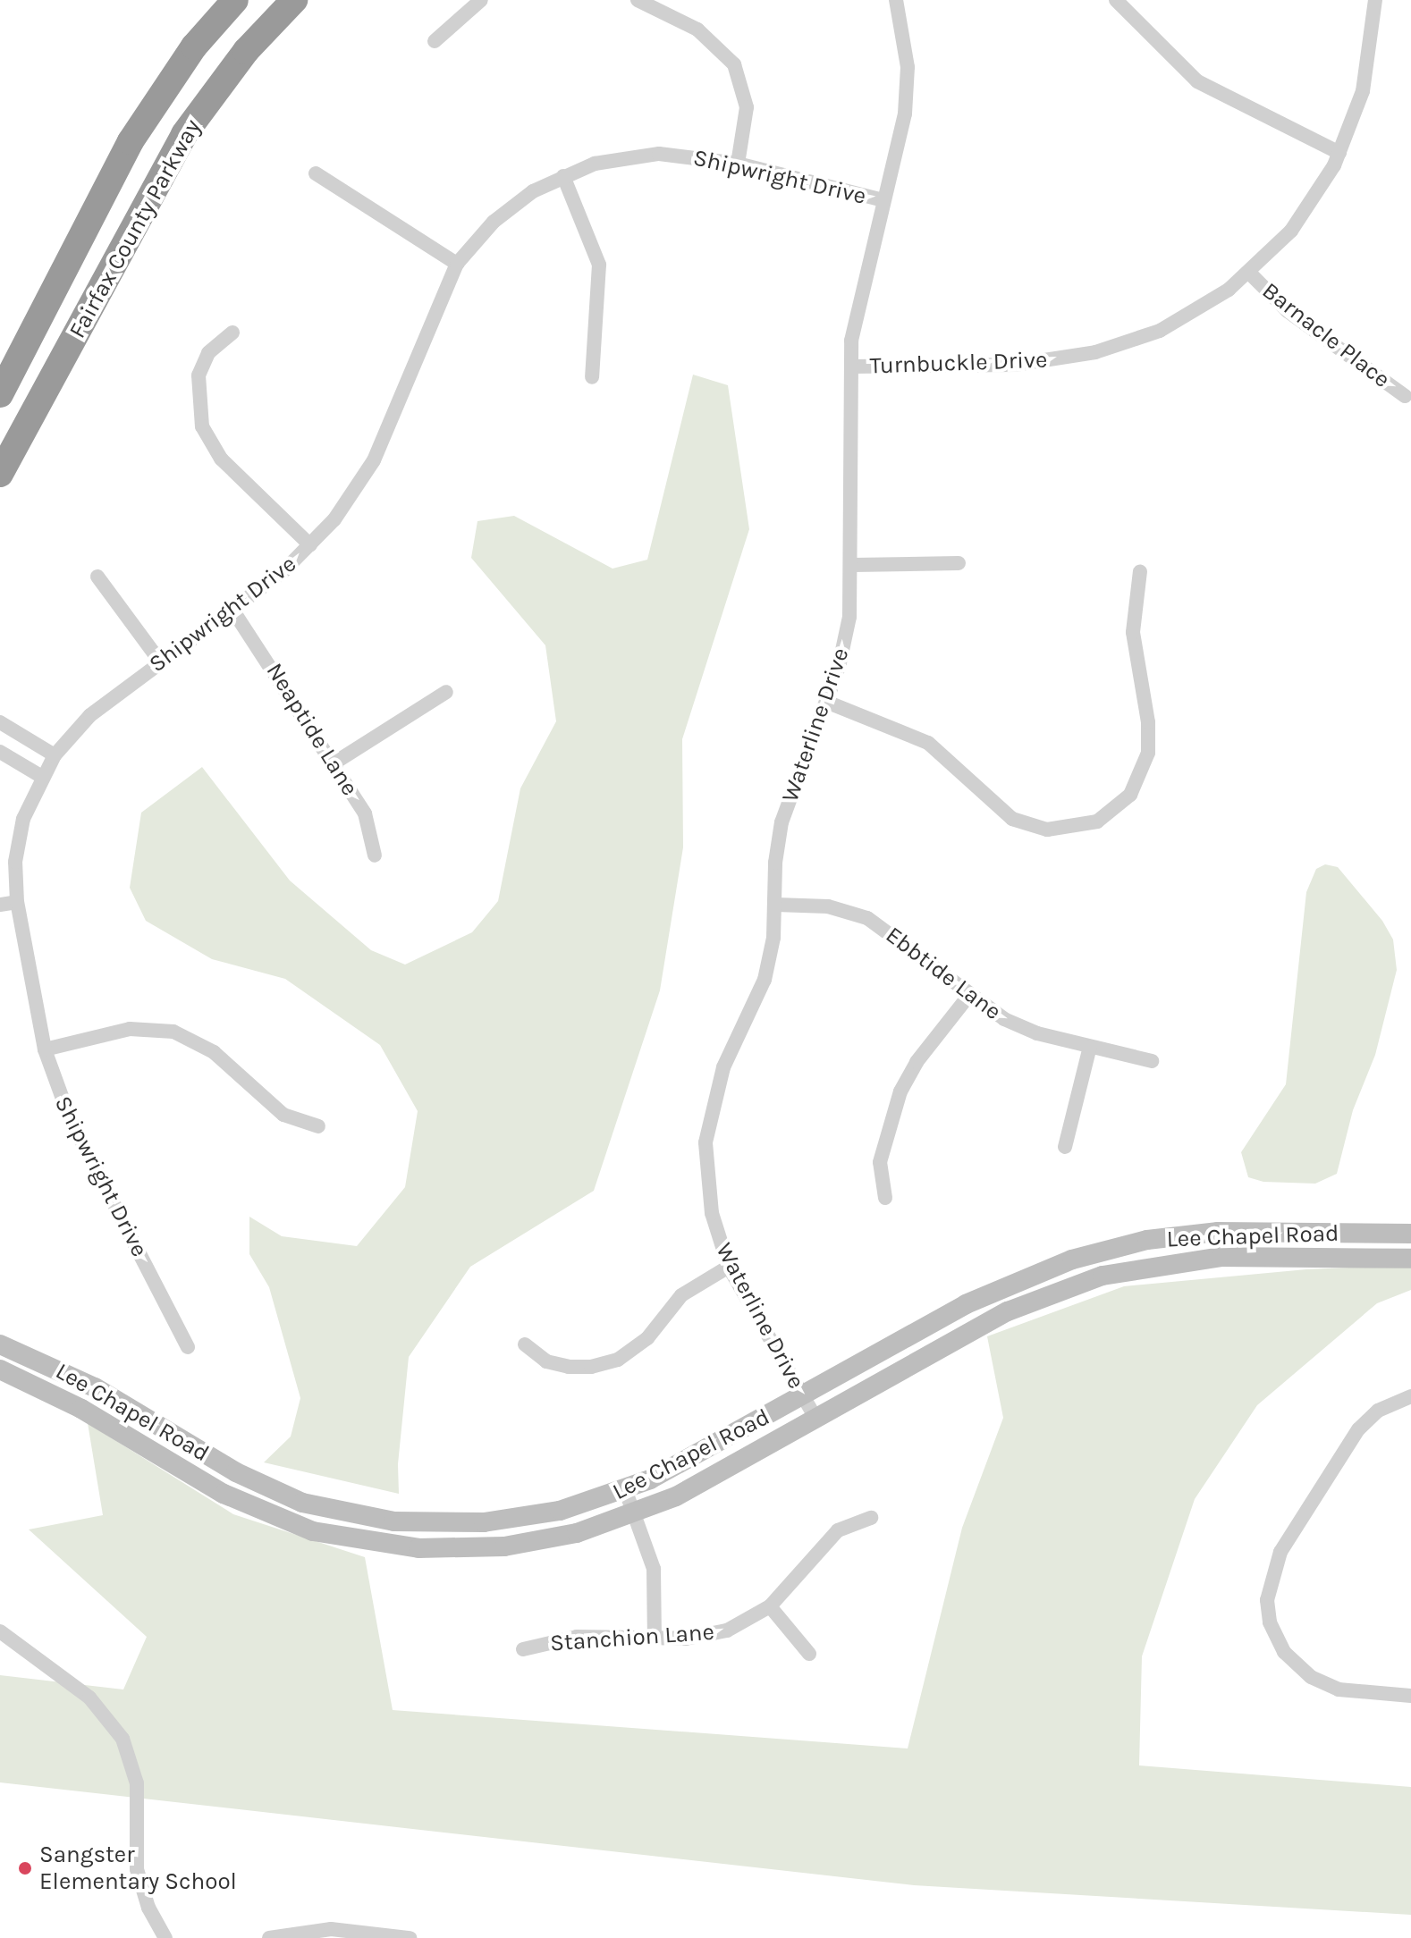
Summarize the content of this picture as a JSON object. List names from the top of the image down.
{
  "streets": {
    "highway": ["Fairfax County Parkway"],
    "main road": ["Lee Chapel Road"],
    "street": [
      "Shipwright Drive",
      "Barnacle Place",
      "Turnbuckle Drive",
      "Waterline Drive",
      "Neaptide Lane",
      "Ebbtide Lane",
      "Stanchion Lane"
    ]
  },
  "crossings": [
    ["Shipwright Drive", "Waterline Drive"],
    ["Shipwright Drive", "Neaptide Lane"],
    ["Barnacle Place", "Turnbuckle Drive"],
    ["Turnbuckle Drive", "Waterline Drive"],
    ["Waterline Drive", "Ebbtide Lane"],
    ["Waterline Drive", "Lee Chapel Road"]
  ],
  "places": ["Sangster Elementary School"]
}
